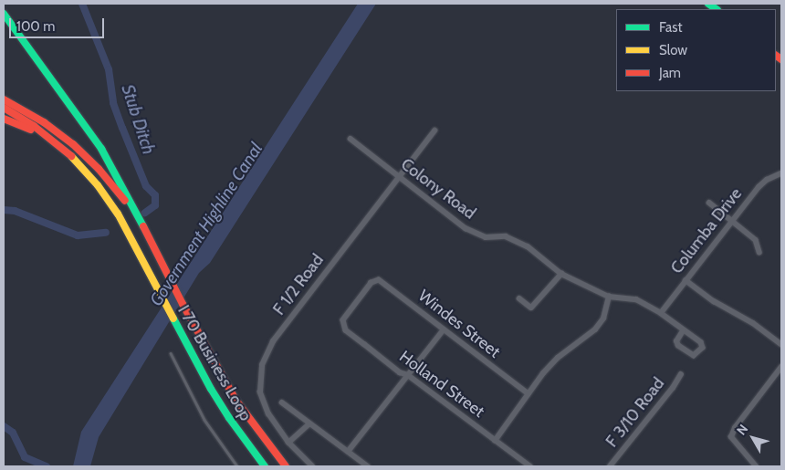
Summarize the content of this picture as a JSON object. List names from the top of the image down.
{
  "streets": {
    "main road": ["I 70 Business Loop"],
    "street": [
      "Colony Road",
      "Columba Drive",
      "F 1/2 Road",
      "Windes Street",
      "Holland Street",
      "F 3/10 Road"
    ]
  },
  "crossings": [
    ["Colony Road", "Columba Drive"],
    ["Colony Road", "F 1/2 Road"],
    ["Windes Street", "Holland Street"]
  ],
  "water": ["Stub Ditch", "Government Highline Canal"],
  "legend": ["Fast", "Slow", "Jam"],
  "scale_bar": "100 m",
  "north": "top left"
}
